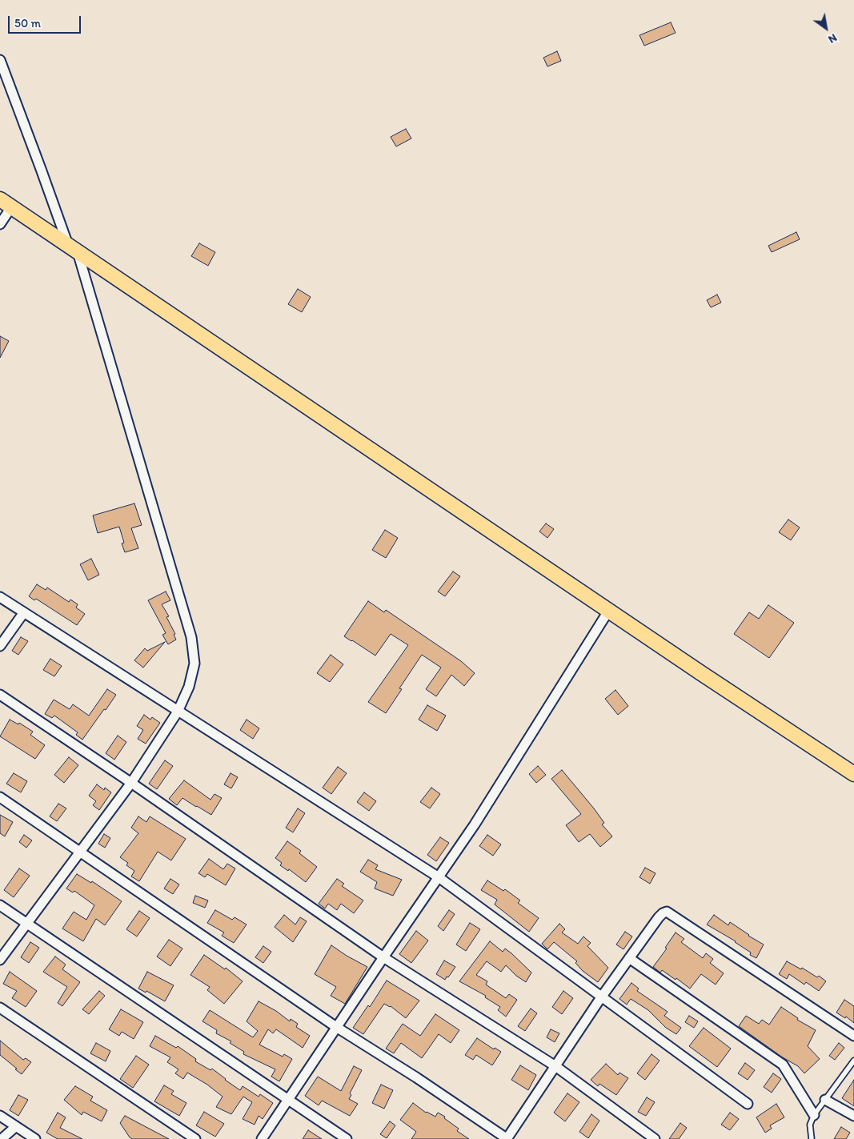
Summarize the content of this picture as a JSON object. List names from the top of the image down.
{
  "scale_bar": "50 m",
  "north": "bottom right"
}
